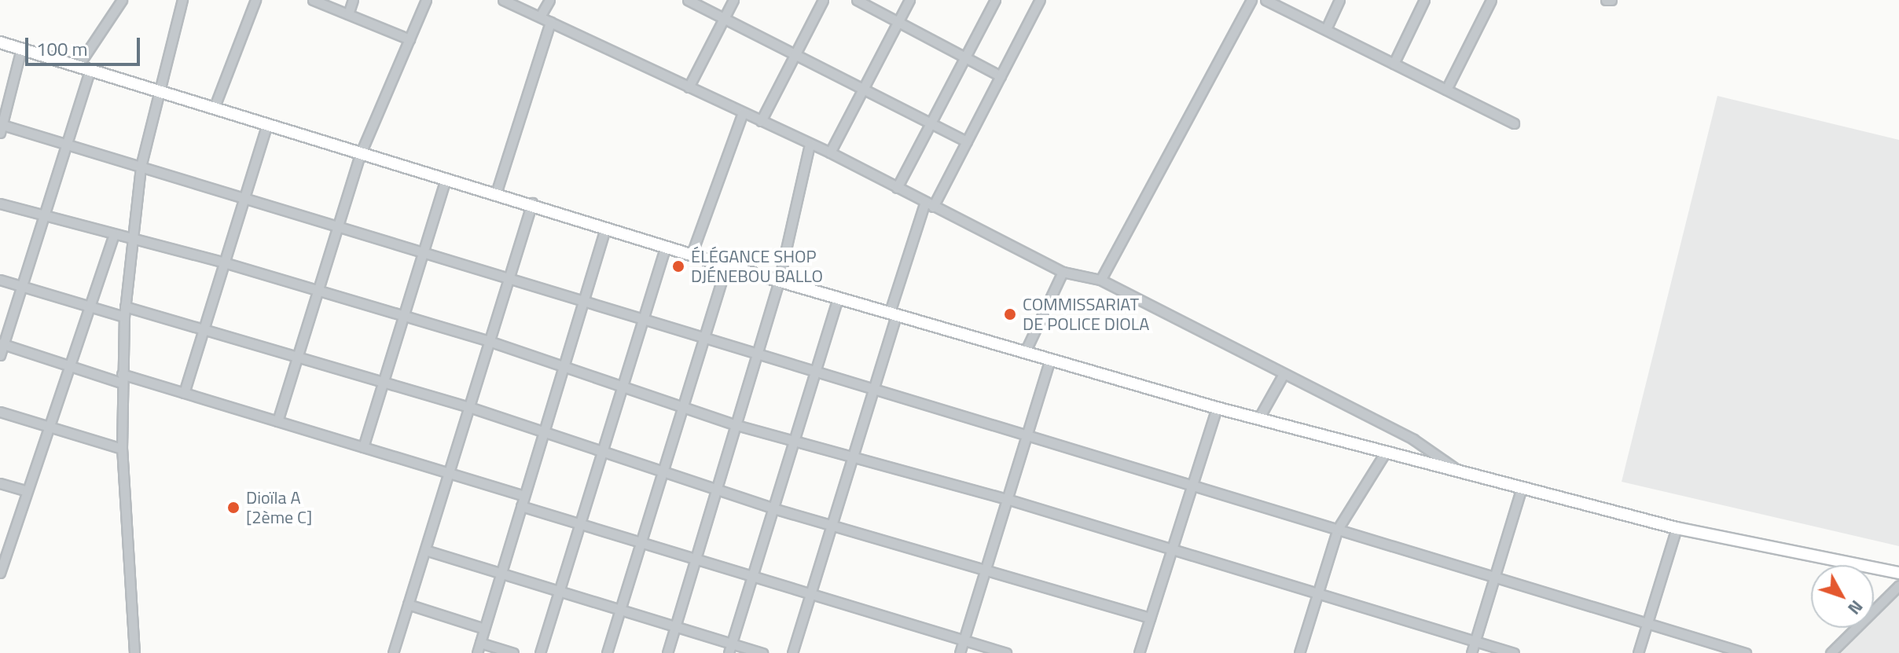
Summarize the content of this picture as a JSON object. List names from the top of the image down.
{
  "places": ["ÉLÉGANCE SHOP DJÉNEBOU BALLO", "COMMISSARIAT DE POLICE DIOLA", "Dioïla A [2ème C]"],
  "scale_bar": "100 m",
  "north": "bottom right"
}
